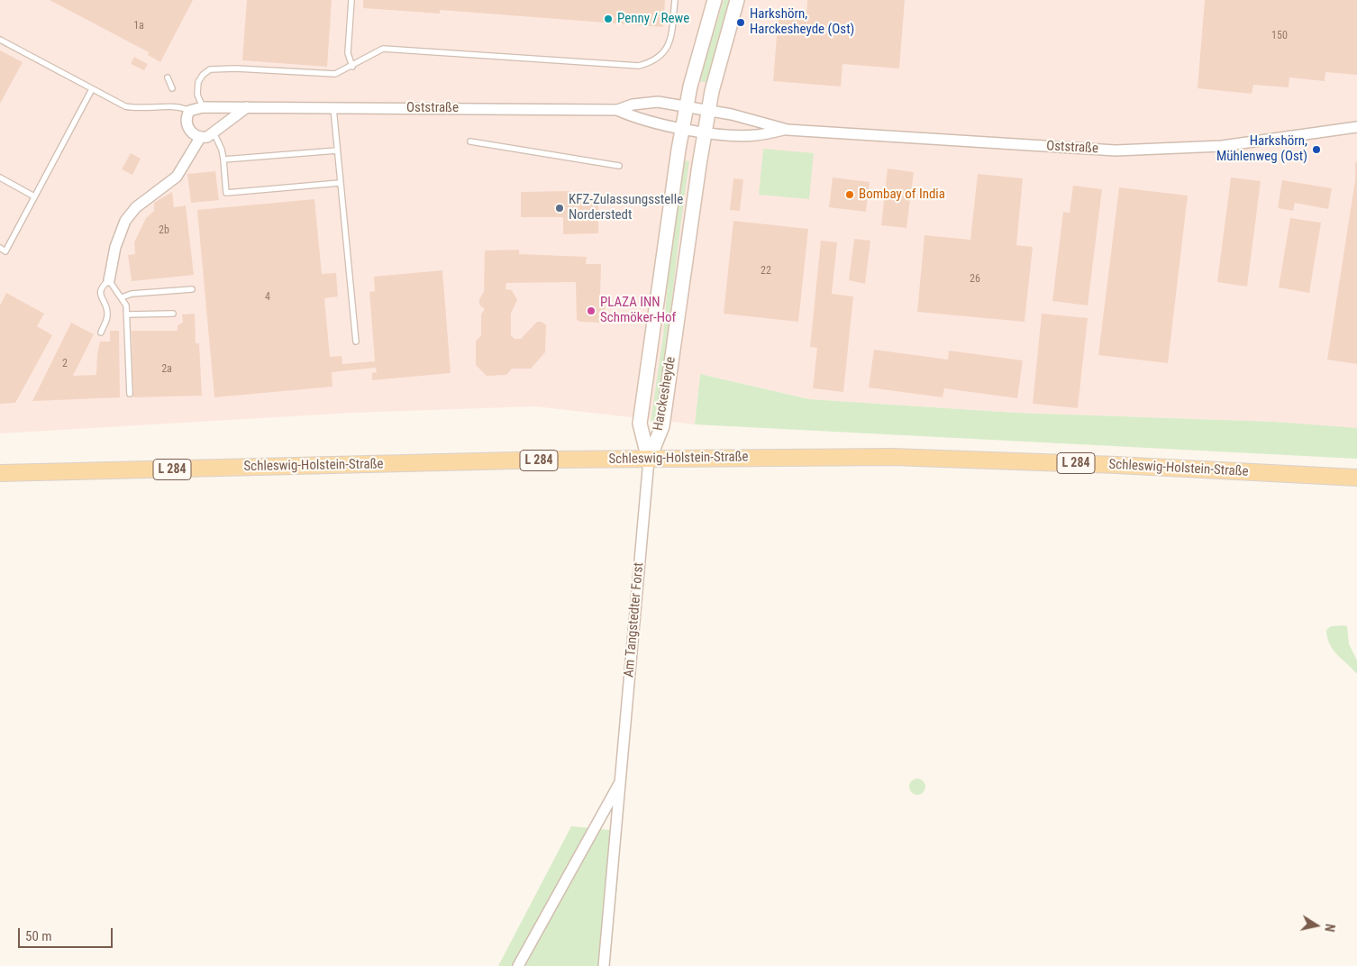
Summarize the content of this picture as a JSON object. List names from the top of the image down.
{
  "streets": {
    "main road": ["Harckesheyde", "Schleswig-Holstein-Straße", "L 284"],
    "street": ["Oststraße", "Am Tangstedter Forst"]
  },
  "crossings": [
    ["Oststraße", "Harckesheyde"],
    ["Harckesheyde", "Schleswig-Holstein-Straße"],
    ["Harckesheyde", "Am Tangstedter Forst"],
    ["Schleswig-Holstein-Straße", "Am Tangstedter Forst"]
  ],
  "places": [
    "Penny / Rewe",
    "Harkshörn, Harckesheyde (Ost)",
    "Harkshörn, Mühlenweg (Ost)",
    "Bombay of India",
    "KFZ-Zulassungsstelle Norderstedt",
    "PLAZA INN Schmöker-Hof"
  ],
  "house_numbers": [
    "1a",
    "150",
    "2b",
    "22",
    "26",
    "4",
    "2",
    "2a"
  ],
  "scale_bar": "50 m",
  "north": "right"
}
